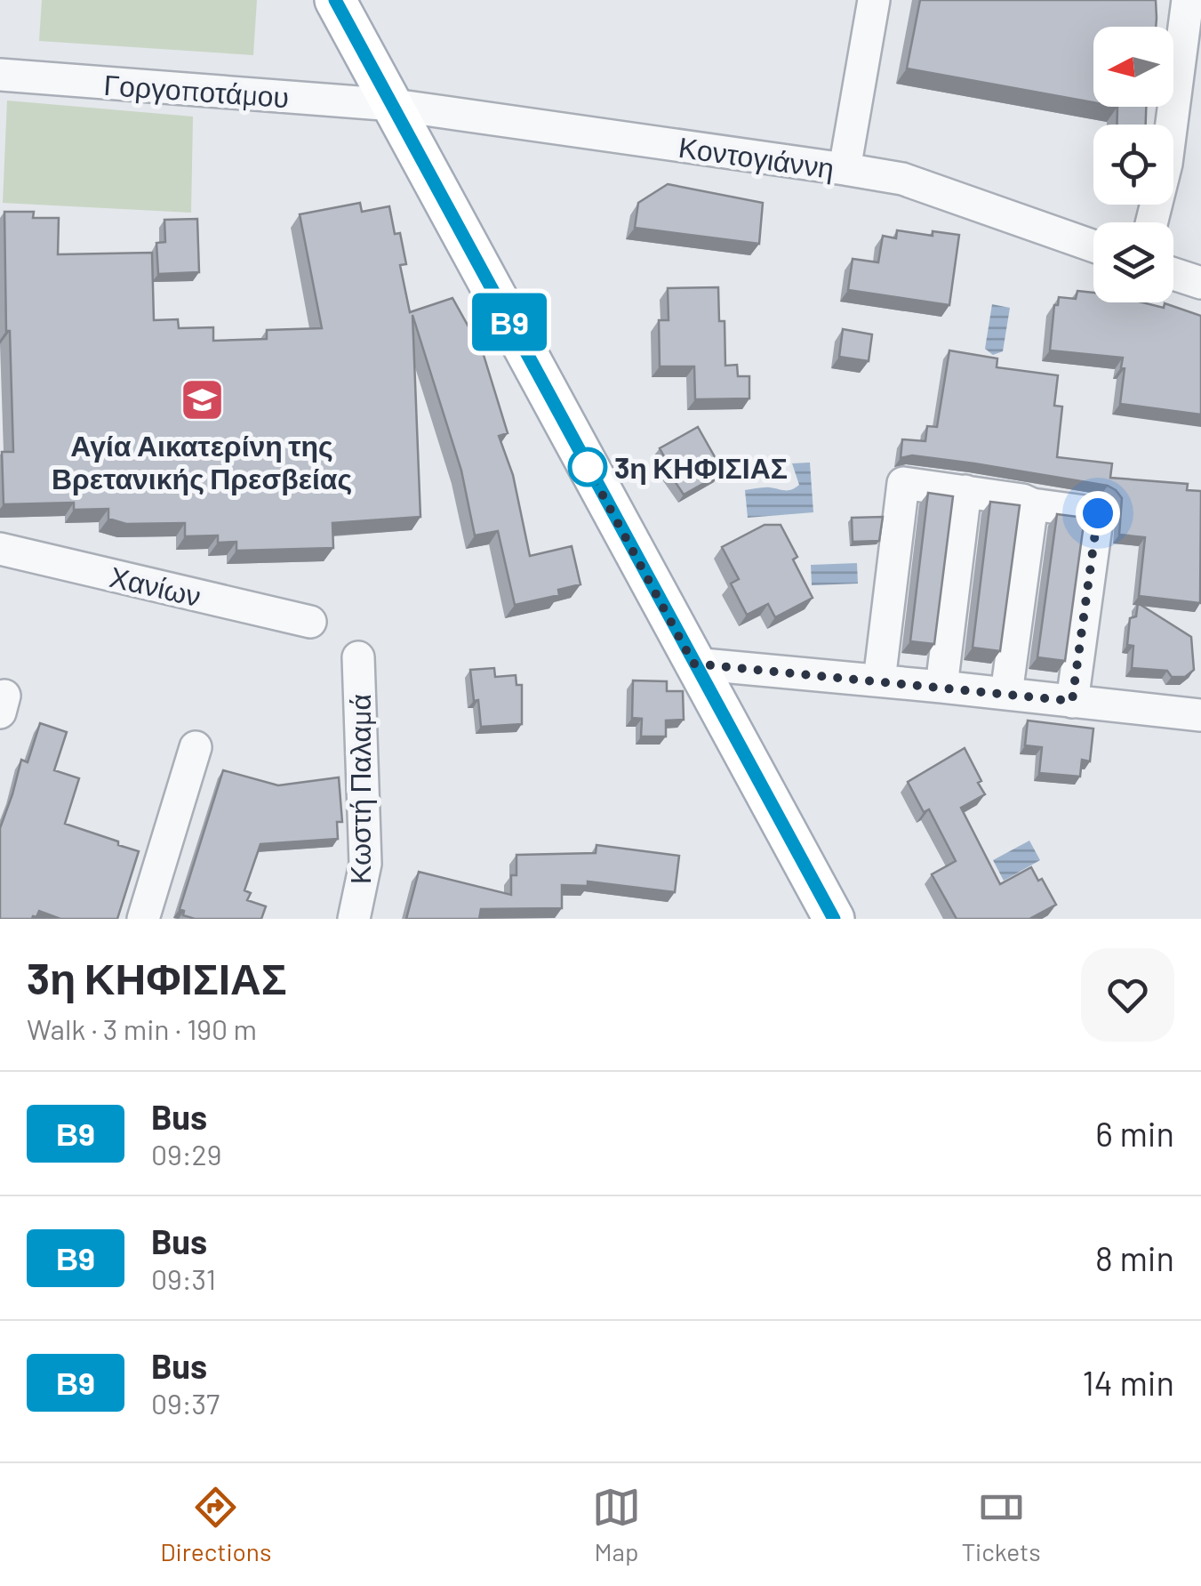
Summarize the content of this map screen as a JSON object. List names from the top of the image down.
{
  "streets": {
    "street": [
      "Γοργοποτάμου",
      "Κοντογιάννη",
      "Χανίων",
      "Κωστή Παλαμά"
    ]
  },
  "crossings": [
    ["Γοργοποτάμου", "Κοντογιάννη"]
  ],
  "places": {
    "school or university": ["Αγία Αικατερίνη της Βρετανικής Πρεσβείας"],
    "other": ["3η ΚΗΦΙΣΙΑΣ"]
  },
  "lines": ["bus line Β9"],
  "north": "left",
  "page": {
    "on_map": "Β9",
    "heading": ["3η ΚΗΦΙΣΙΑΣ", "Walk · 3 min · 190 m"],
    "list": [
      {
        "mark": "Β9",
        "name": "Bus",
        "note": "09:29",
        "value": "6 min"
      },
      {
        "mark": "Β9",
        "name": "Bus",
        "note": "09:31",
        "value": "8 min"
      },
      {
        "mark": "Β9",
        "name": "Bus",
        "note": "09:37",
        "value": "14 min"
      }
    ],
    "tabs": ["Directions", "Map", "Tickets"]
  }
}
